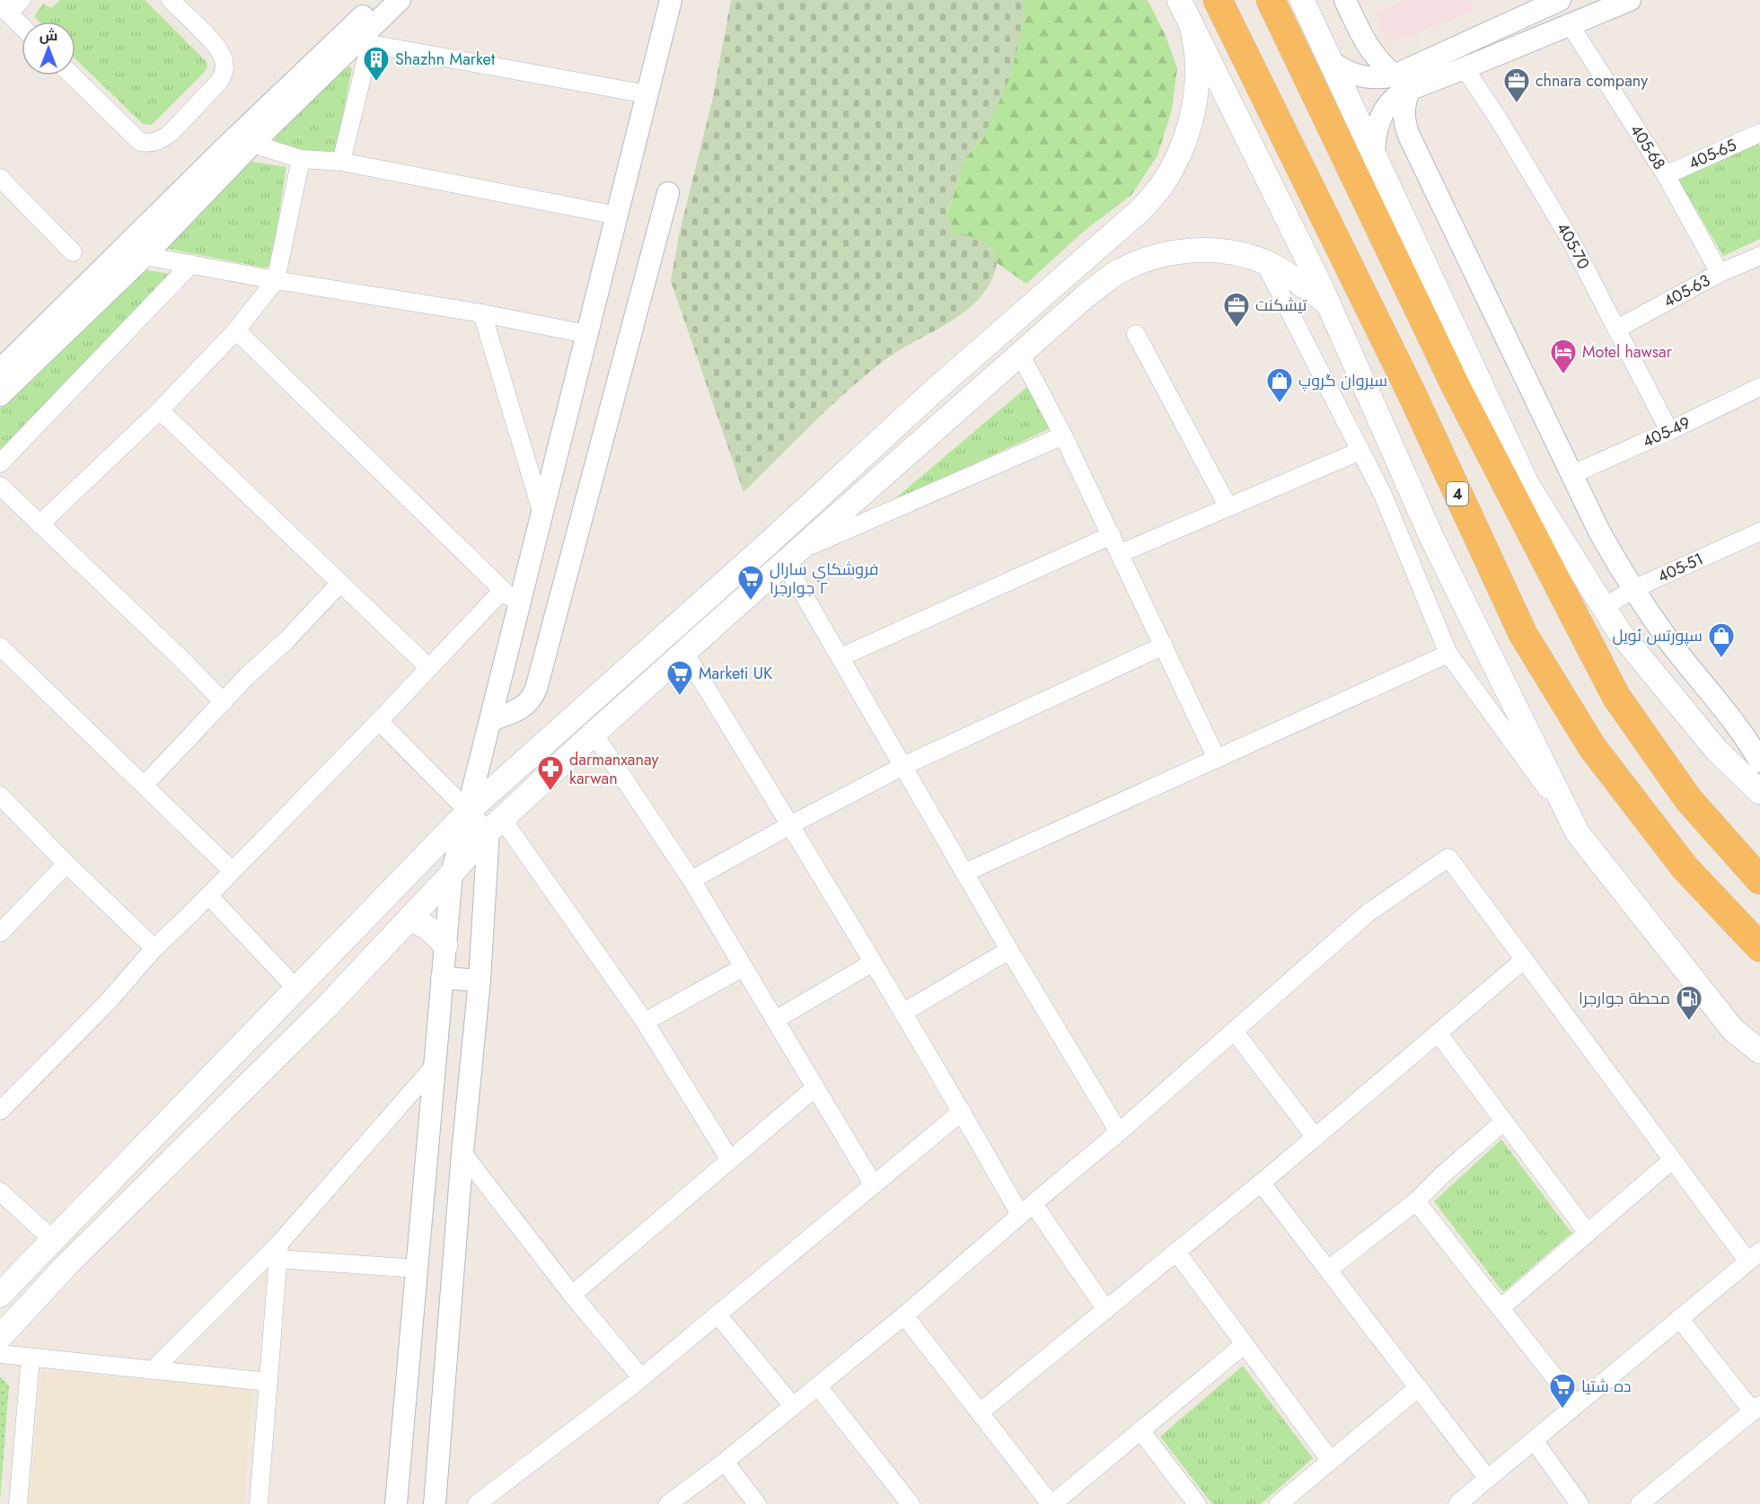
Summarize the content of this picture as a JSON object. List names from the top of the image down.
{
  "streets": {
    "highway": ["4"],
    "street": [
      "405-68",
      "405-65",
      "405-70",
      "405-63",
      "405-49",
      "405-51"
    ]
  },
  "crossings": [
    ["405-68", "405-65"],
    ["405-68", "405-63"],
    ["405-70", "405-63"],
    ["405-70", "405-49"]
  ],
  "places": {
    "building": ["Shazhn Market"],
    "office": ["chnara company", "تيشكنت"],
    "hotel": ["Motel hawsar"],
    "shop": ["سیروان گروپ", "سپورتس ئويل"],
    "supermarket": ["فروشكاي سارال ٢ جوارجرا", "Marketi UK", "ده شتيا"],
    "pharmacy": ["darmanxanay karwan"],
    "fuel station": ["محطة جوارجرا"]
  },
  "north": "top"
}
